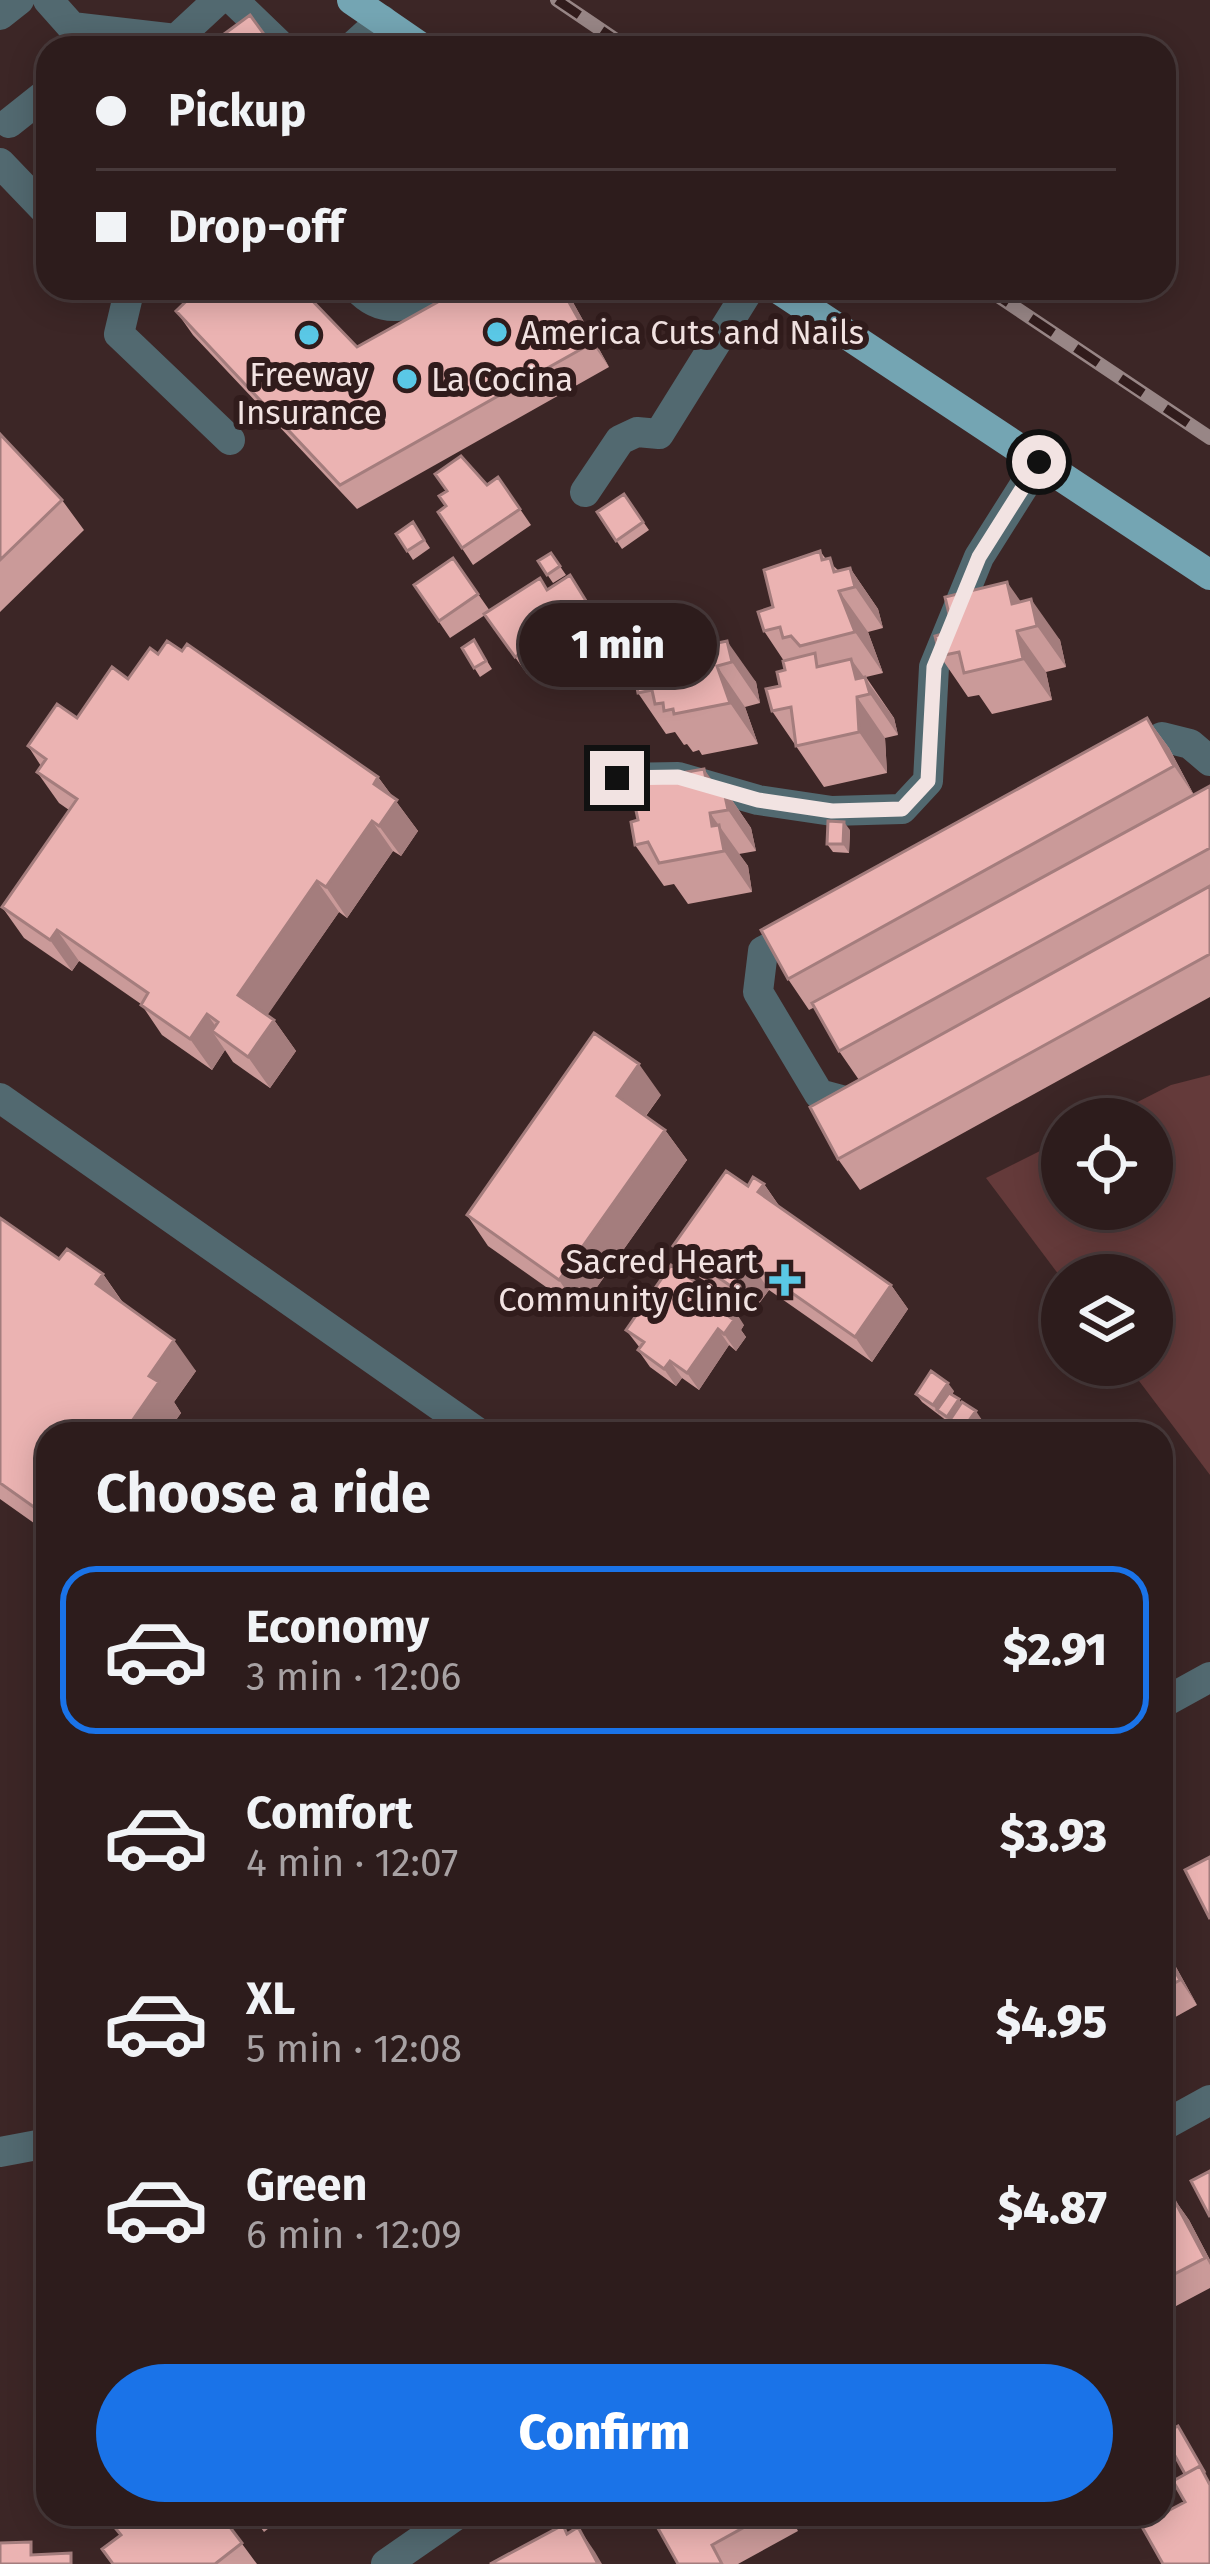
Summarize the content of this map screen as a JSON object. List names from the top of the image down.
{
  "places": {
    "other": ["America Cuts and Nails", "Freeway Insurance", "La Cocina"],
    "health": ["Sacred Heart Community Clinic"]
  },
  "page": {
    "banner": ["Pickup", "Drop-off"],
    "bubble": "1 min",
    "heading": "Choose a ride",
    "list": [
      {
        "name": "Economy",
        "note": "3 min · 12:06",
        "value": "$2.91"
      },
      {
        "name": "Comfort",
        "note": "4 min · 12:07",
        "value": "$3.93"
      },
      {
        "name": "XL",
        "note": "5 min · 12:08",
        "value": "$4.95"
      },
      {
        "name": "Green",
        "note": "6 min · 12:09",
        "value": "$4.87"
      }
    ],
    "buttons": "Confirm"
  }
}
